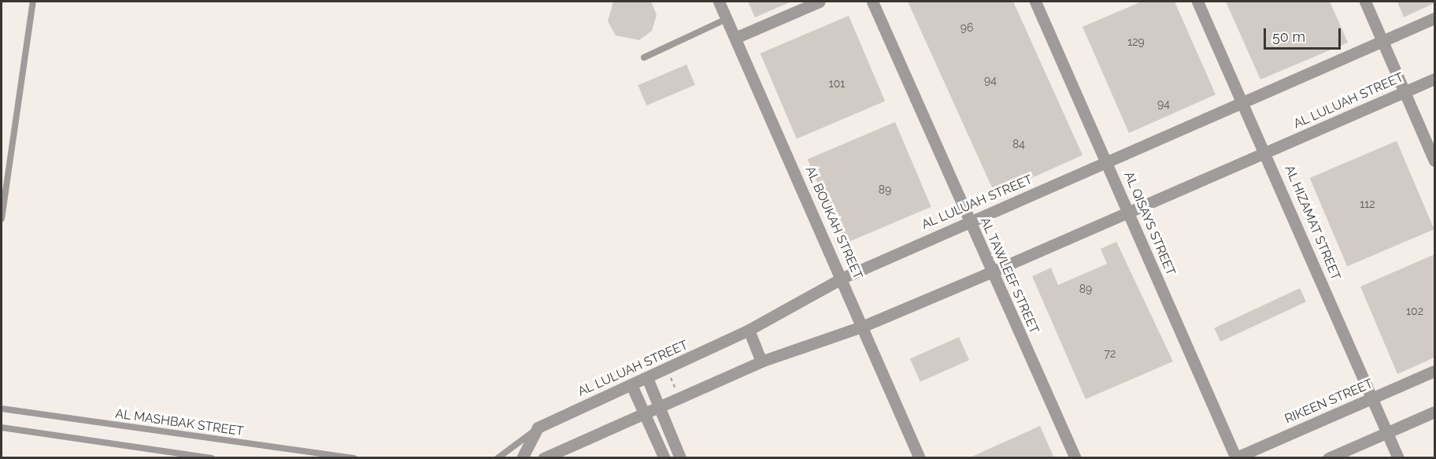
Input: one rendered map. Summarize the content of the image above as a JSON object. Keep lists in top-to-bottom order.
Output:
{
  "streets": {
    "street": [
      "AL LULUAH STREET",
      "AL BOUKAH STREET",
      "AL HIZAMAT STREET",
      "AL QISAYS STREET",
      "AL TAWLEEF STREET",
      "RIKEEN STREET"
    ],
    "lane": ["AL MASHBAK STREET"]
  },
  "crossings": [
    ["AL LULUAH STREET", "AL BOUKAH STREET"],
    ["AL LULUAH STREET", "AL HIZAMAT STREET"],
    ["AL LULUAH STREET", "AL QISAYS STREET"],
    ["AL LULUAH STREET", "AL TAWLEEF STREET"],
    ["AL HIZAMAT STREET", "RIKEEN STREET"],
    ["AL QISAYS STREET", "RIKEEN STREET"]
  ],
  "house_numbers": [
    "96",
    "129",
    "94",
    "101",
    "94",
    "84",
    "89",
    "112",
    "89",
    "102",
    "72"
  ],
  "scale_bar": "50 m"
}
